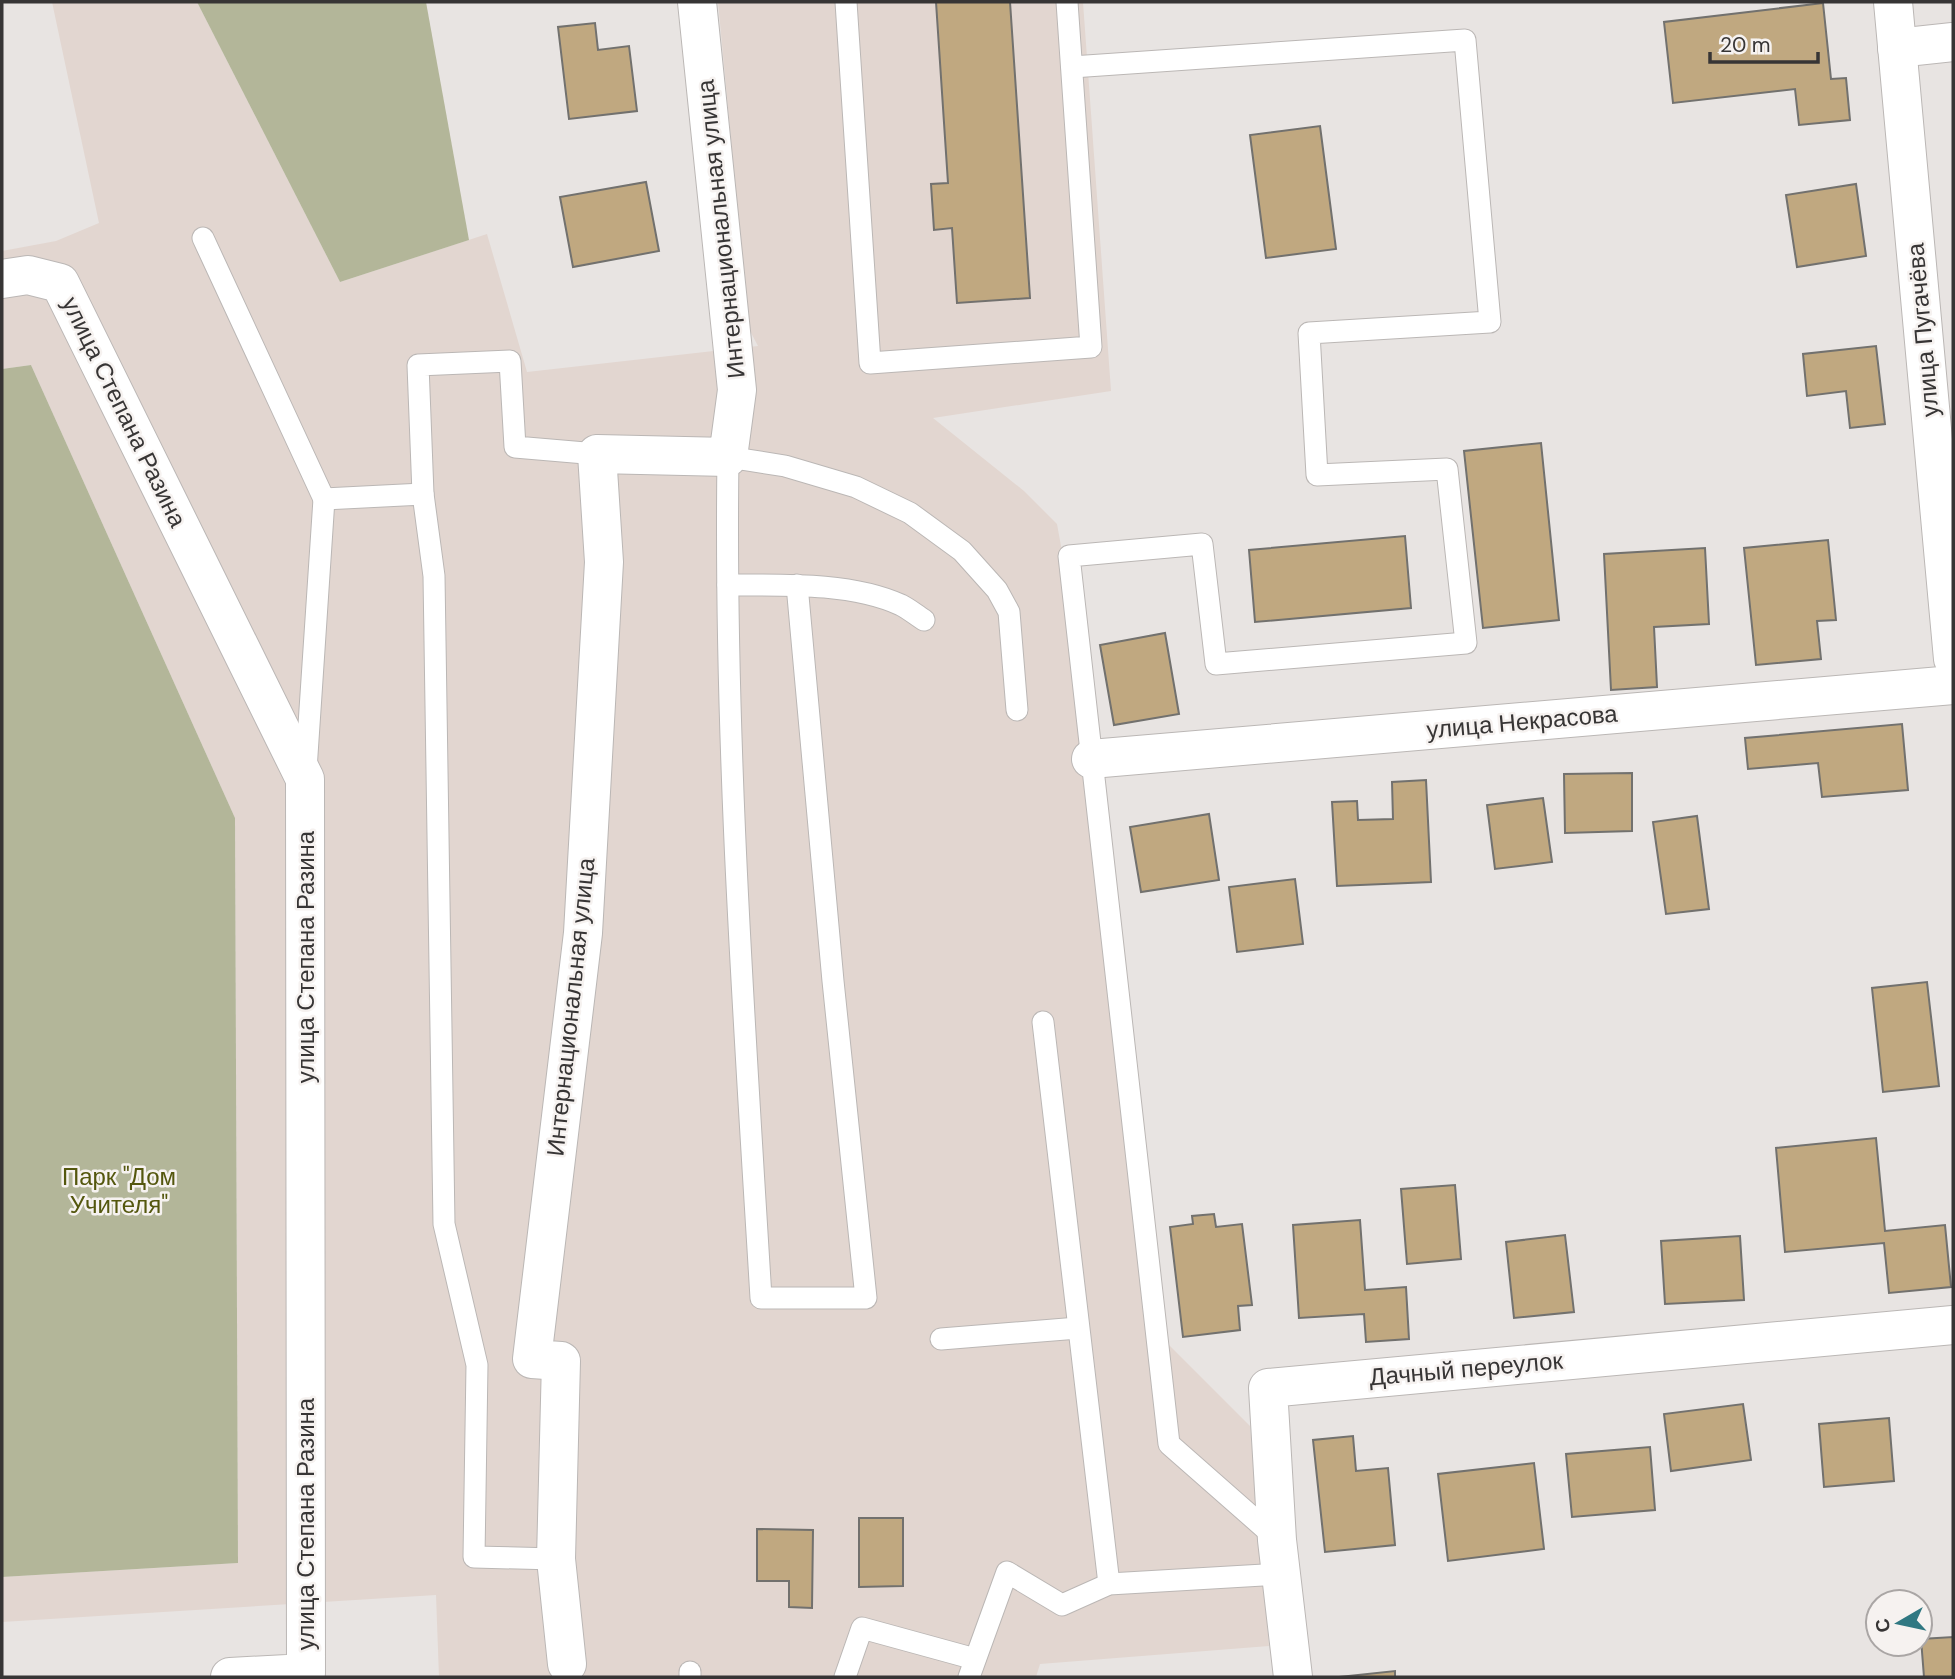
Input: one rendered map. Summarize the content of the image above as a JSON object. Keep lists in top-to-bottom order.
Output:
{
  "streets": {
    "street": [
      "Интернациональная улица",
      "улица Пугачёва",
      "улица Степана Разина",
      "улица Некрасова",
      "Дачный переулок"
    ]
  },
  "parks": ["Парк \"Дом Учителя\""],
  "scale_bar": "20 m",
  "north": "left"
}
